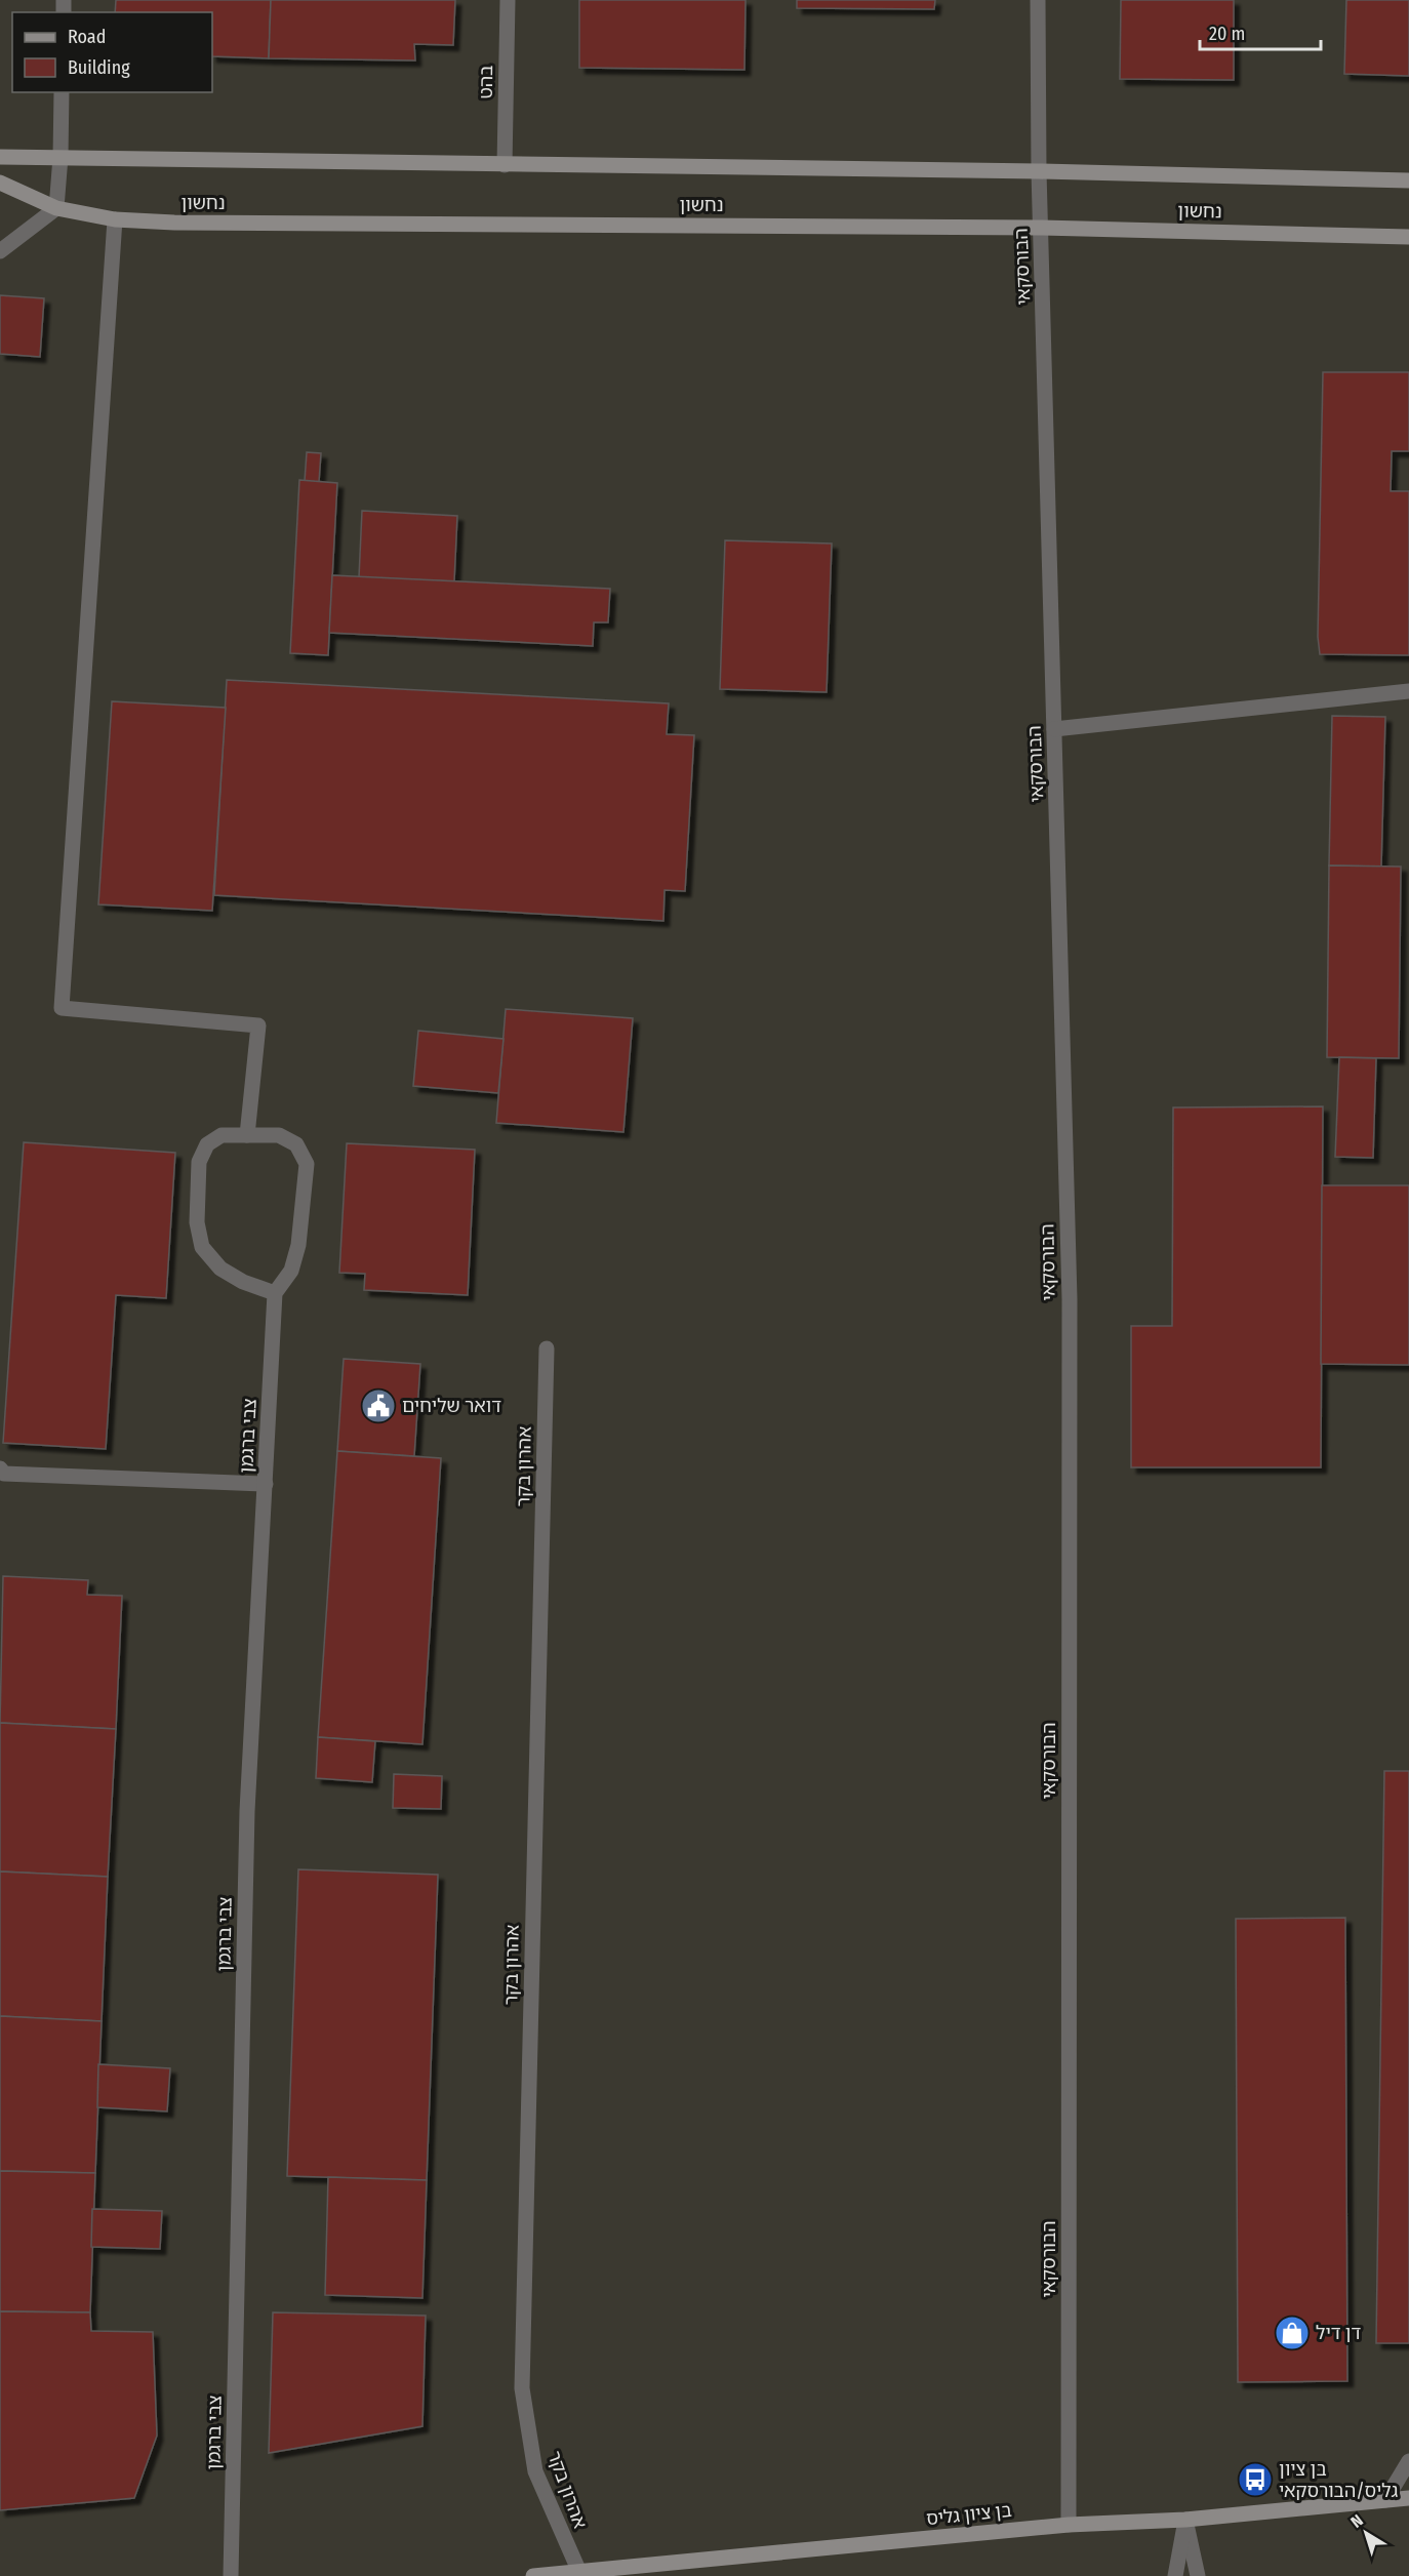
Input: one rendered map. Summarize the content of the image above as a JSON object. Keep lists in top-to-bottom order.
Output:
{
  "streets": {
    "street": [
      "בהט",
      "נחשון",
      "הבורסקאי",
      "צבי ברגמן",
      "אהרון בקר",
      "בן ציון גליס"
    ]
  },
  "crossings": [
    ["בהט", "נחשון"],
    ["נחשון", "הבורסקאי"],
    ["הבורסקאי", "בן ציון גליס"],
    ["אהרון בקר", "בן ציון גליס"]
  ],
  "places": {
    "public building": ["דואר שליחים"],
    "shop": ["דן דיל"],
    "bus stop": ["בן ציון גליס/הבורסקאי"]
  },
  "legend": ["Road", "Building"],
  "scale_bar": "20 m",
  "north": "top left"
}
